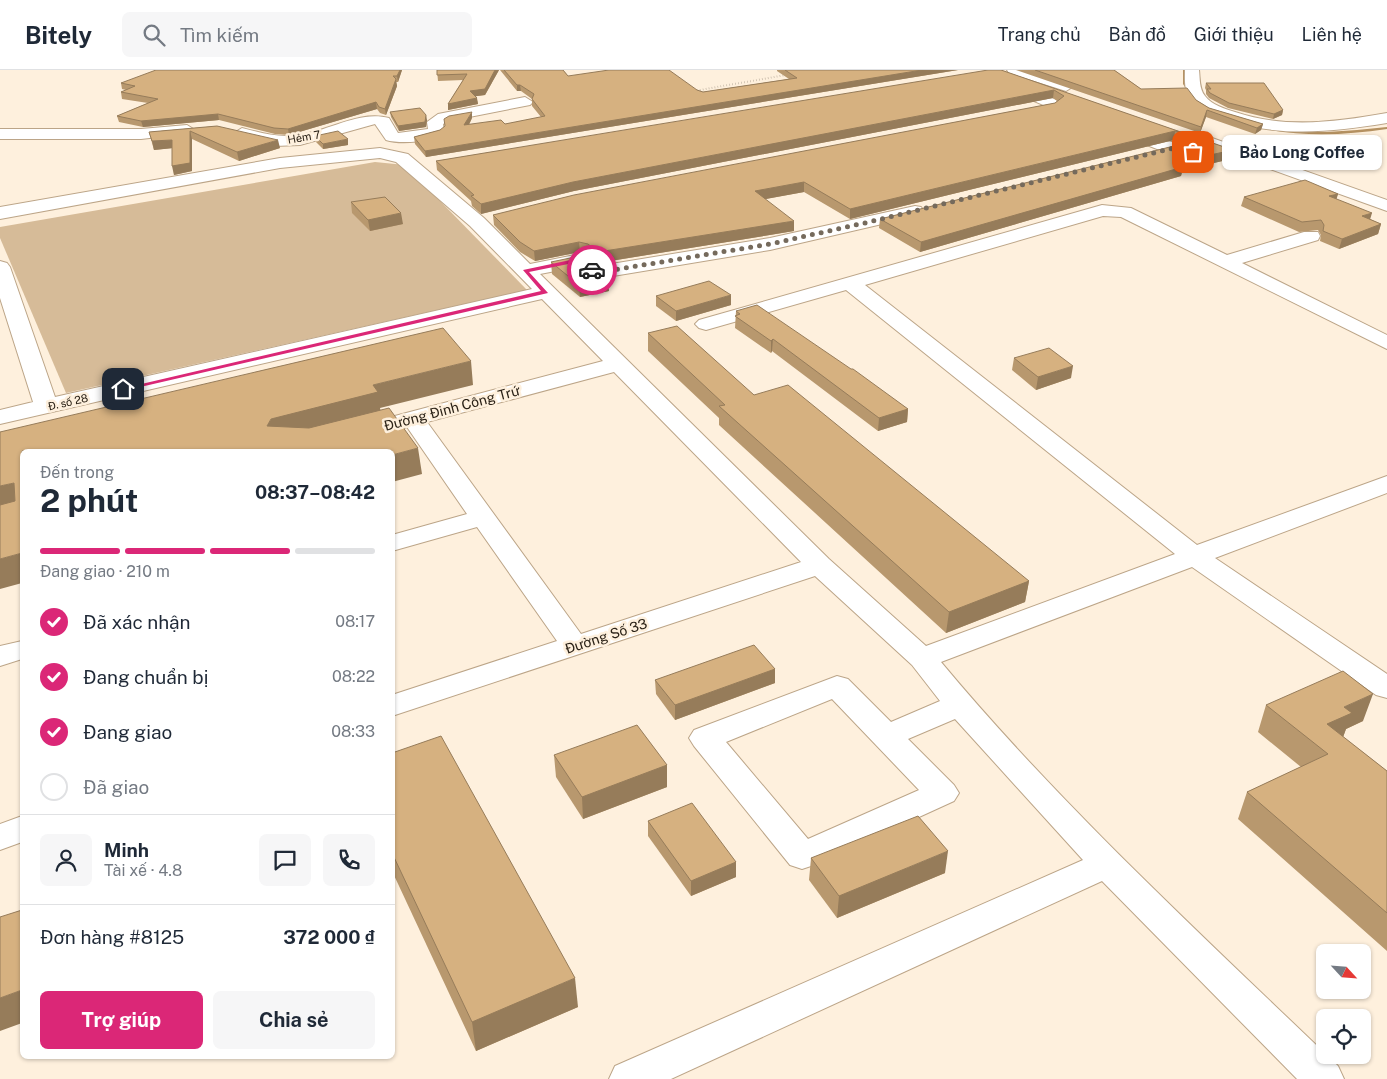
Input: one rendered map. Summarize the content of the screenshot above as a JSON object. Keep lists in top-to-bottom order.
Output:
{
  "streets": {
    "street": [
      "Hẻm 7",
      "Đ. số 28",
      "Đường Đinh Công Trứ",
      "Đường Số 33"
    ]
  },
  "places": ["Bảo Long Coffee"],
  "north": "bottom right",
  "page": {
    "header": "Bitely",
    "search": "Tìm kiếm",
    "nav": [
      "Trang chủ",
      "Bản đồ",
      "Giới thiệu",
      "Liên hệ"
    ],
    "bubble": "Bảo Long Coffee",
    "heading": ["2 phút", "Đến trong", "08:37–08:42"],
    "panel": [
      "Minh",
      "Tài xế · 4.8",
      "Đơn hàng #8125",
      "372 000 ₫"
    ],
    "bar": "Đang giao · 210 m",
    "list": [
      ["Đã xác nhận", "08:17"],
      ["Đang chuẩn bị", "08:22"],
      ["Đang giao", "08:33"],
      "Đã giao"
    ],
    "buttons": ["Trợ giúp", "Chia sẻ"]
  }
}
